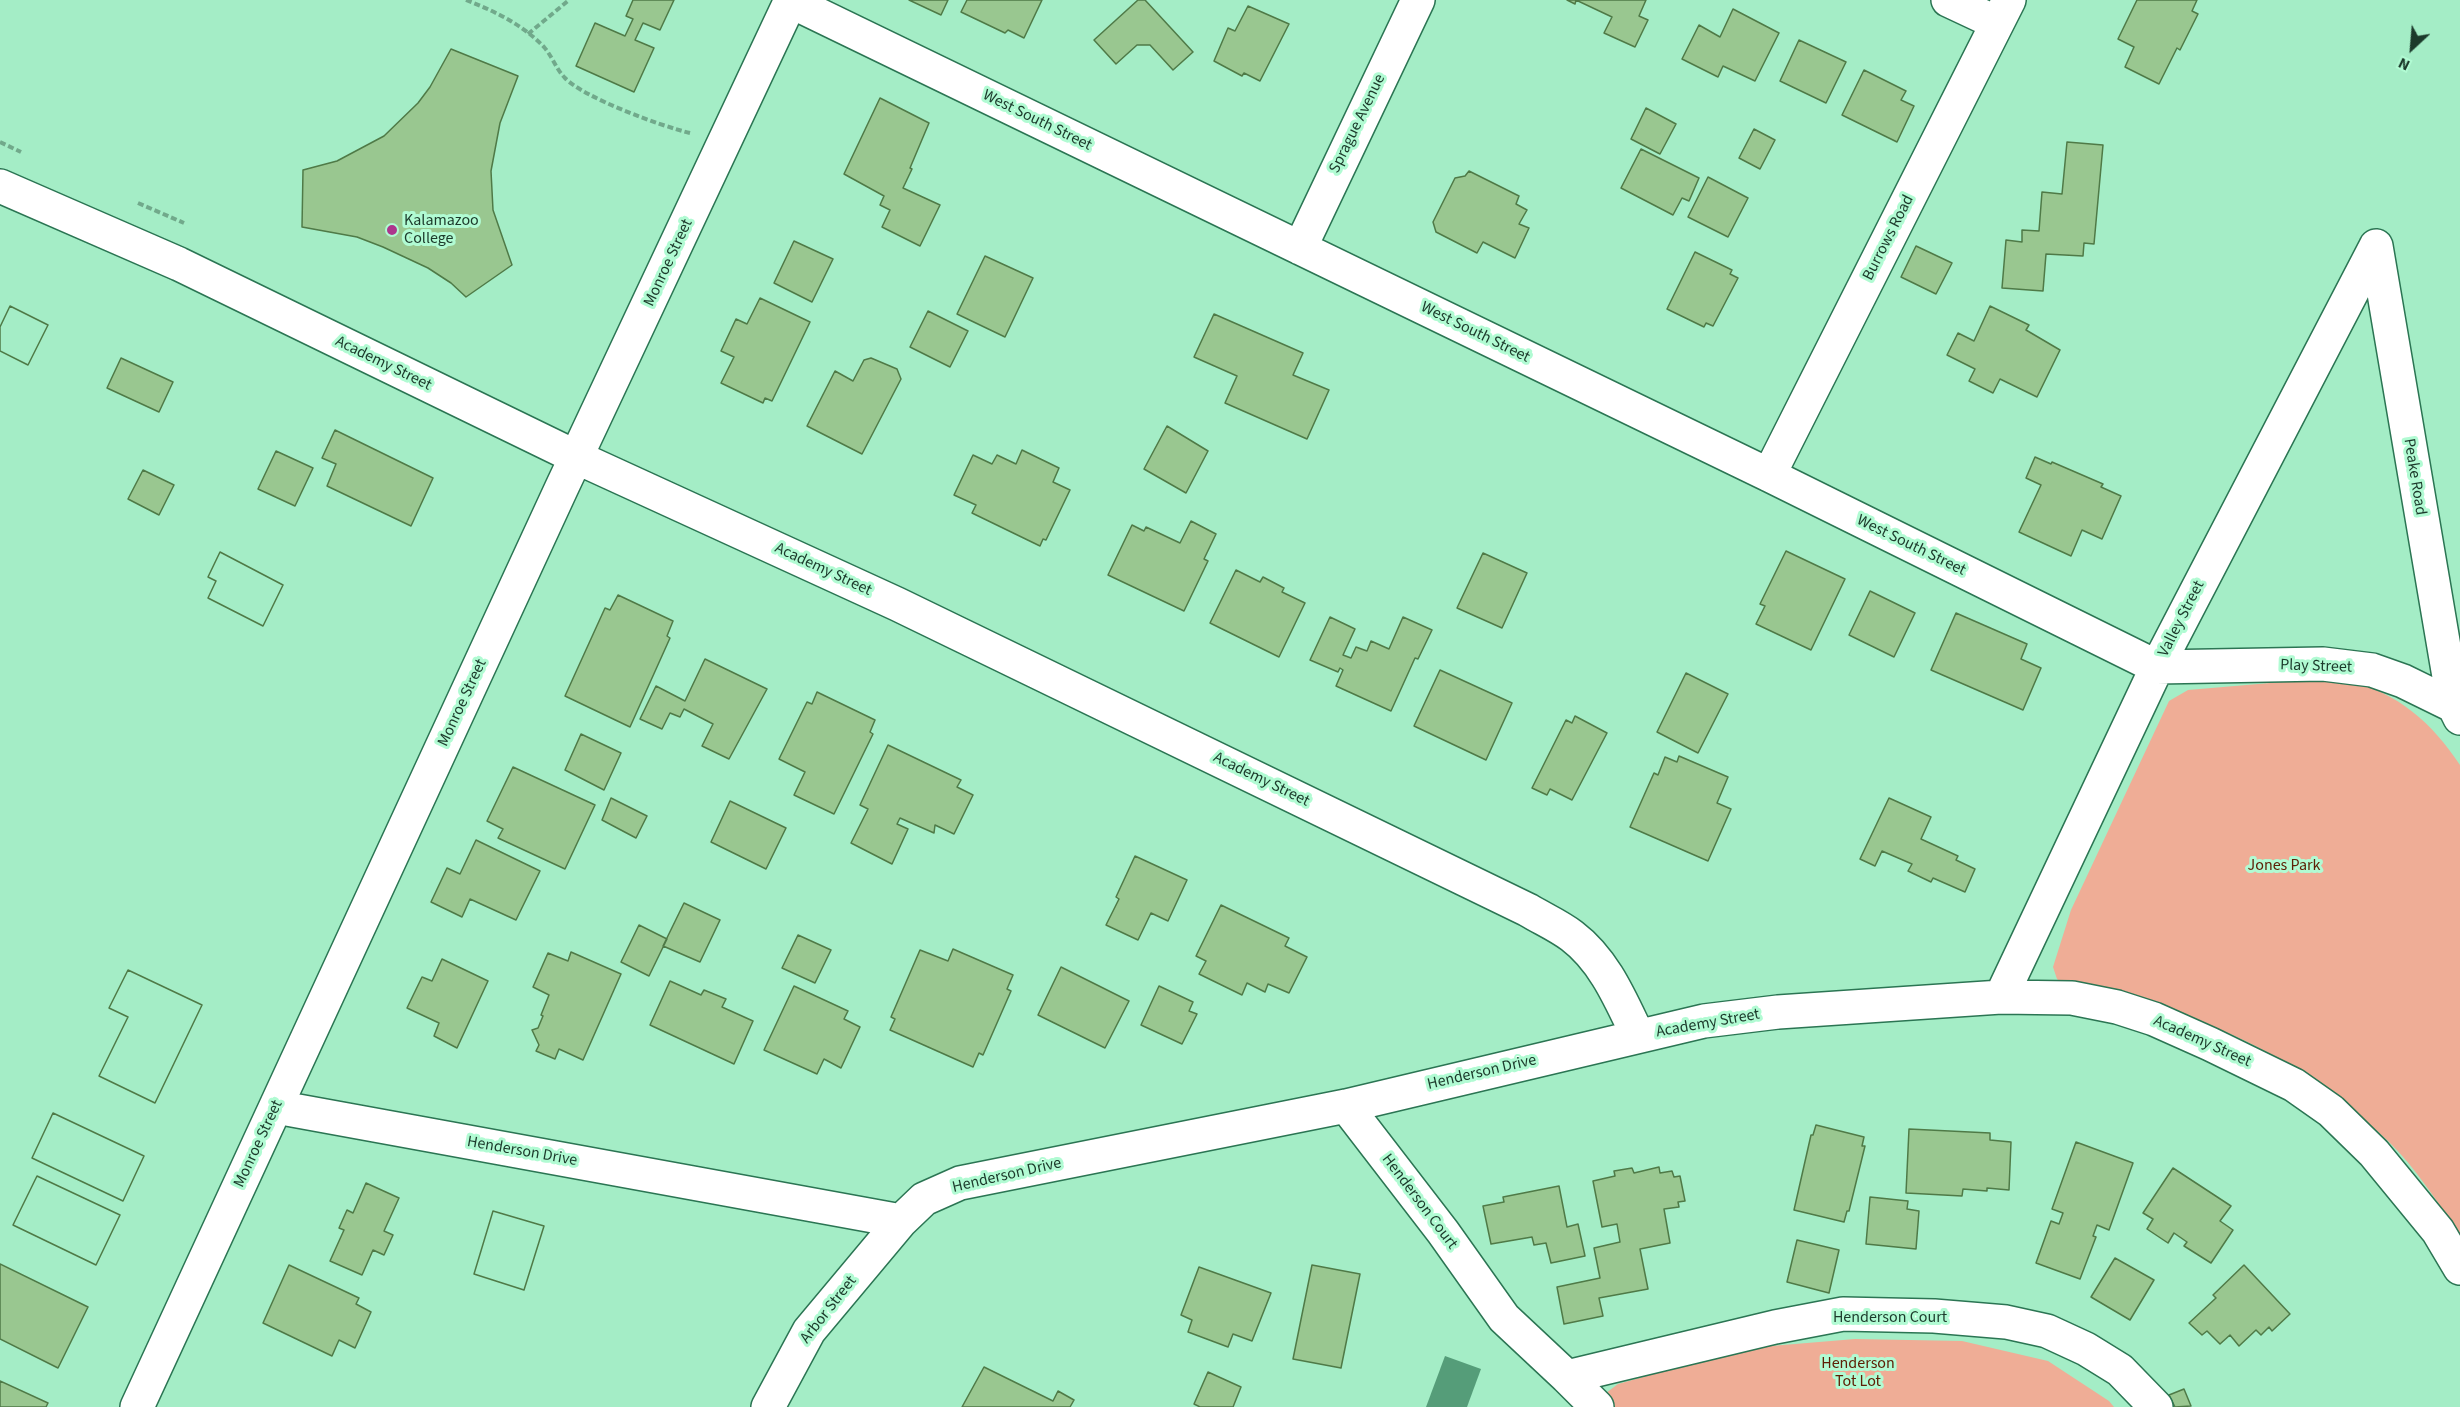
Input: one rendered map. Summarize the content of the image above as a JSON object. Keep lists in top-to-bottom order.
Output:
{
  "streets": {
    "street": [
      "West South Street",
      "Sprague Avenue",
      "Burrows Road",
      "Monroe Street",
      "Academy Street",
      "Peake Road",
      "Valley Street",
      "Play Street",
      "Henderson Drive",
      "Henderson Court",
      "Arbor Street"
    ]
  },
  "crossings": [
    ["West South Street", "Sprague Avenue"],
    ["West South Street", "Burrows Road"],
    ["West South Street", "Monroe Street"],
    ["West South Street", "Valley Street"],
    ["West South Street", "Play Street"],
    ["Monroe Street", "Academy Street"],
    ["Monroe Street", "Henderson Drive"],
    ["Academy Street", "Valley Street"],
    ["Academy Street", "Henderson Drive"],
    ["Peake Road", "Valley Street"],
    ["Peake Road", "Play Street"],
    ["Valley Street", "Play Street"],
    ["Henderson Drive", "Henderson Court"],
    ["Henderson Drive", "Arbor Street"]
  ],
  "parks": ["Jones Park", "Henderson Tot Lot"],
  "places": ["Kalamazoo College"],
  "north": "bottom left"
}
